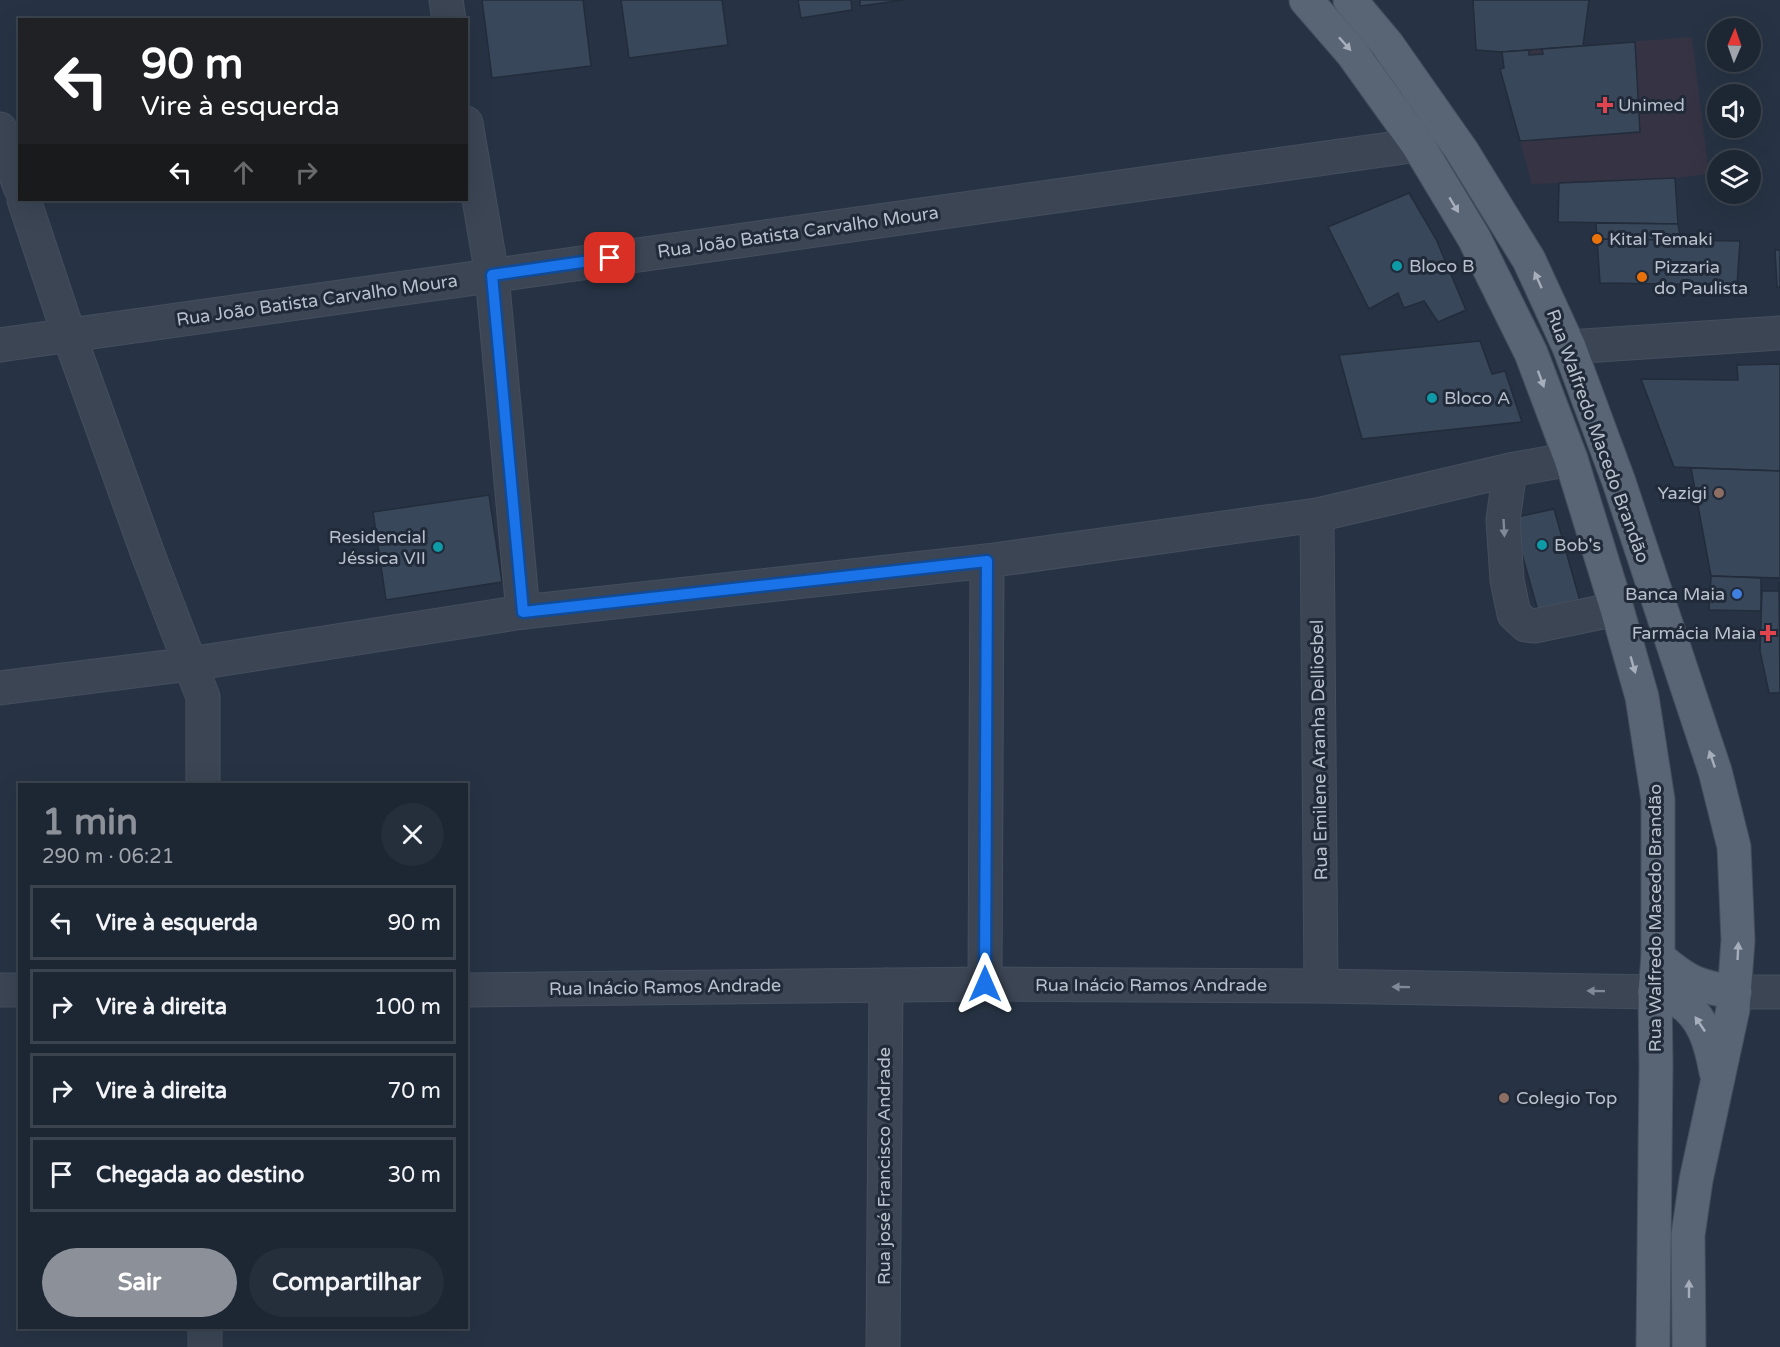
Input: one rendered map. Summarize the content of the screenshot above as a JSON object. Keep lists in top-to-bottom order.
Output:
{
  "streets": {
    "main road": ["Rua Walfredo Macedo Brandão"],
    "street": [
      "Rua João Batista Carvalho Moura",
      "Rua Emilene Aranha Delliosbel",
      "Rua Inácio Ramos Andrade",
      "Rua josé Francisco Andrade"
    ]
  },
  "crossings": [
    ["Rua João Batista Carvalho Moura", "Rua Walfredo Macedo Brandão"],
    ["Rua Walfredo Macedo Brandão", "Rua Inácio Ramos Andrade"],
    ["Rua Emilene Aranha Delliosbel", "Rua Inácio Ramos Andrade"],
    ["Rua Inácio Ramos Andrade", "Rua josé Francisco Andrade"]
  ],
  "places": {
    "health": ["Unimed", "Farmácia Maia"],
    "other": [
      "Kital Temaki",
      "Bloco B",
      "Pizzaria do Paulista",
      "Bloco A",
      "Yazigi",
      "Bob's",
      "Residencial Jéssica VII",
      "Banca Maia",
      "Colegio Top"
    ]
  },
  "north": "top",
  "page": {
    "turn": ["90 m", "Vire à esquerda"],
    "heading": ["1 min", "290 m · 06:21"],
    "list": [
      {
        "name": "Vire à esquerda",
        "value": "90 m"
      },
      {
        "name": "Vire à direita",
        "value": "100 m"
      },
      {
        "name": "Vire à direita",
        "value": "70 m"
      },
      {
        "name": "Chegada ao destino",
        "value": "30 m"
      }
    ],
    "buttons": ["Sair", "Compartilhar"]
  }
}
